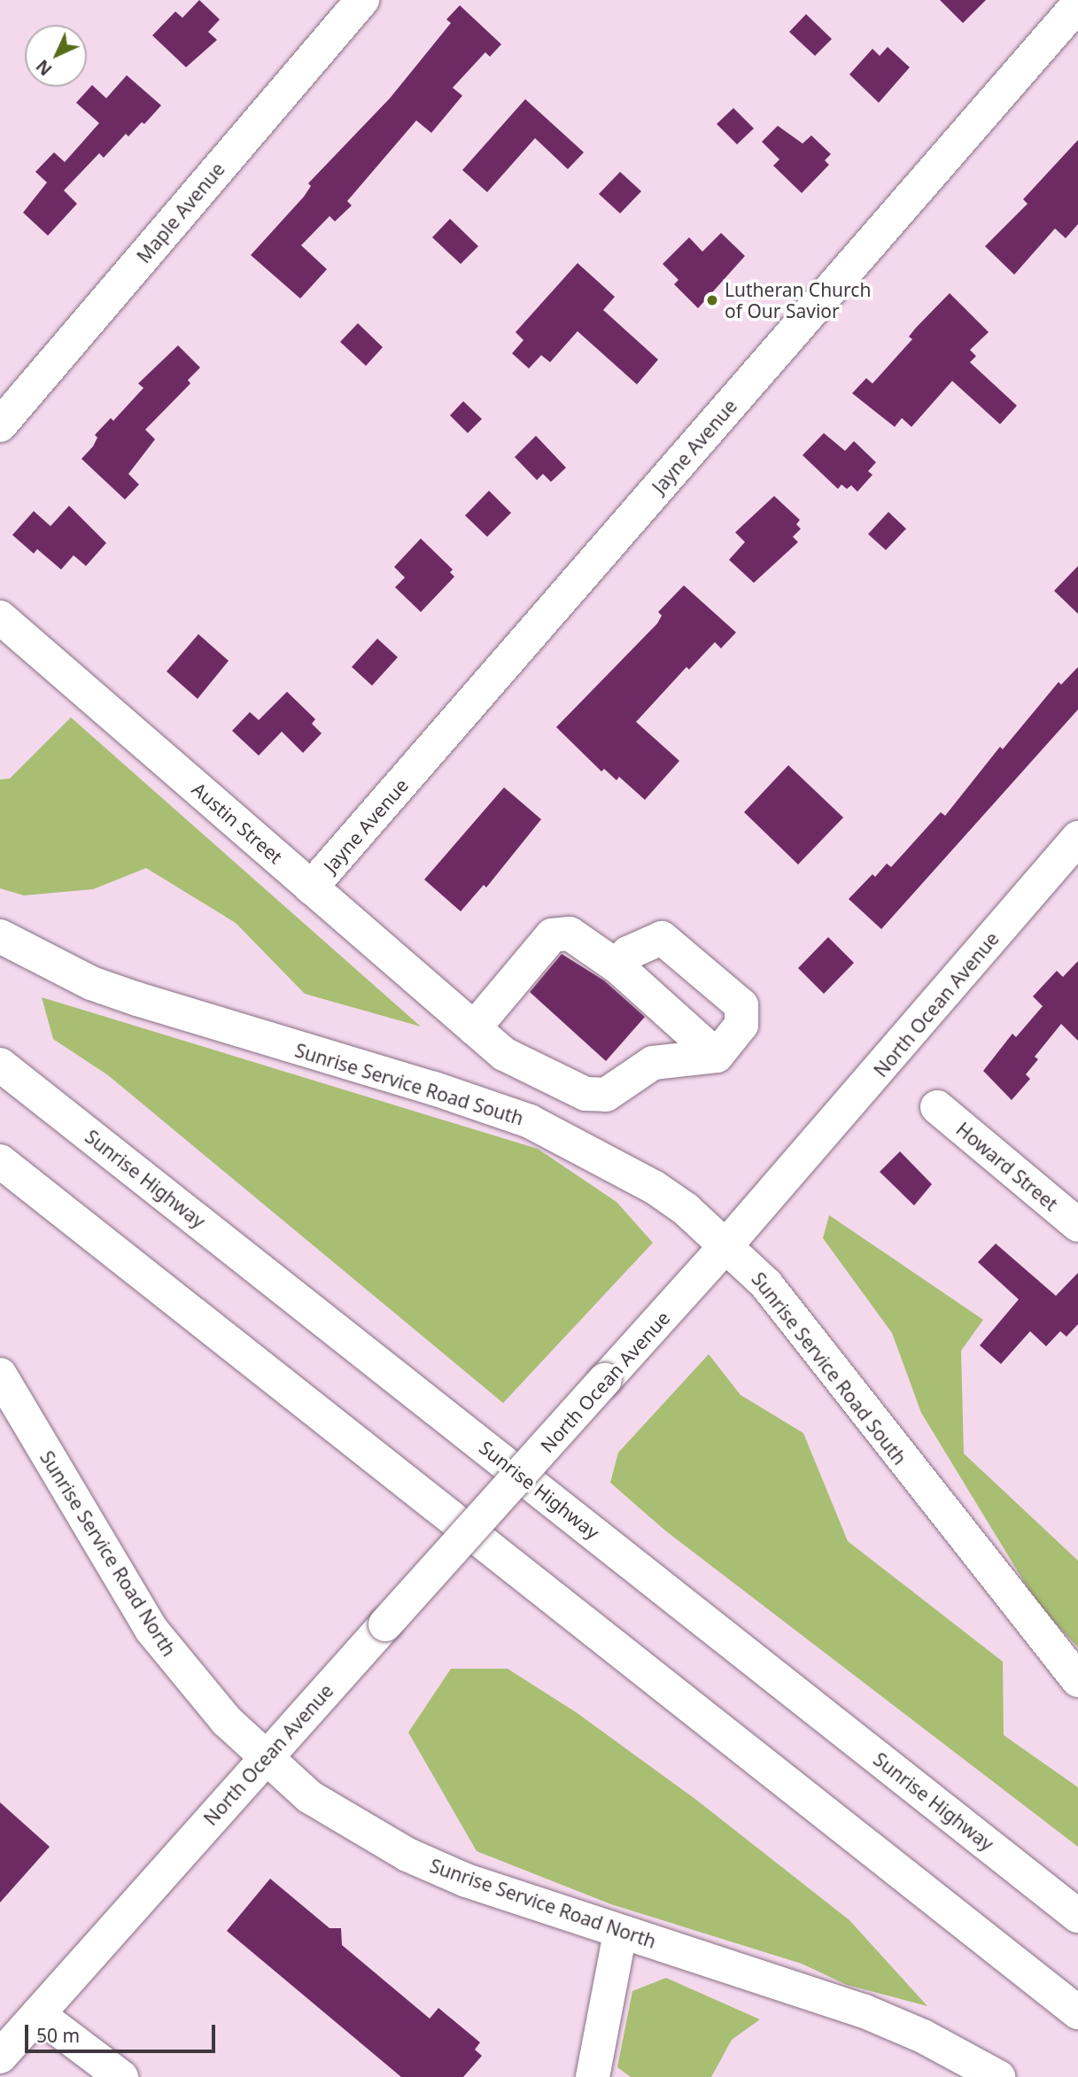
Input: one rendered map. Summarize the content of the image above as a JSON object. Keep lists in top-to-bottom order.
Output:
{
  "streets": {
    "main road": [
      "Maple Avenue",
      "Jayne Avenue",
      "Austin Street",
      "North Ocean Avenue",
      "Sunrise Service Road South",
      "Howard Street",
      "Sunrise Highway",
      "Sunrise Service Road North"
    ]
  },
  "crossings": [
    ["Jayne Avenue", "Austin Street"],
    ["North Ocean Avenue", "Sunrise Service Road South"],
    ["North Ocean Avenue", "Sunrise Service Road North"]
  ],
  "places": ["Lutheran Church of Our Savior"],
  "scale_bar": "50 m",
  "north": "bottom left"
}
